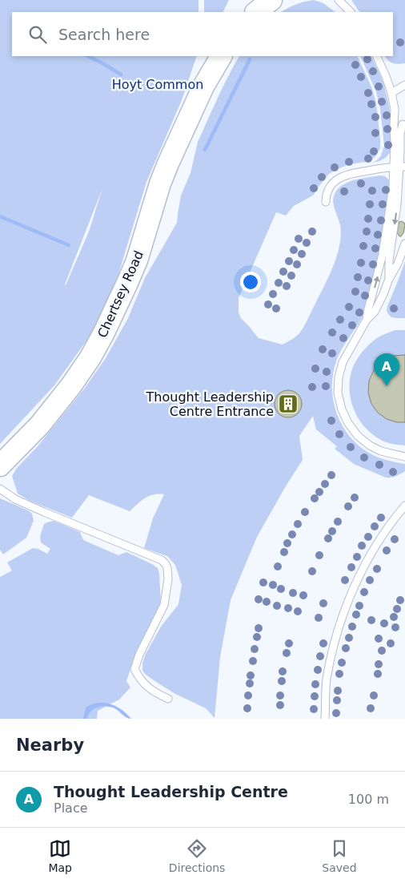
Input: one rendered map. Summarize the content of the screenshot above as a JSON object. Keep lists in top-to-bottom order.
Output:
{
  "streets": {
    "main road": ["Chertsey Road"]
  },
  "parks": ["Hoyt Common"],
  "places": {
    "building": ["Thought Leadership Centre Entrance"]
  },
  "page": {
    "search": "Search here",
    "pins": "A",
    "heading": "Nearby",
    "list": [
      {
        "mark": "A",
        "name": "Thought Leadership Centre",
        "note": "Place",
        "value": "100 m"
      }
    ],
    "nav": ["Map", "Directions", "Saved"]
  }
}
